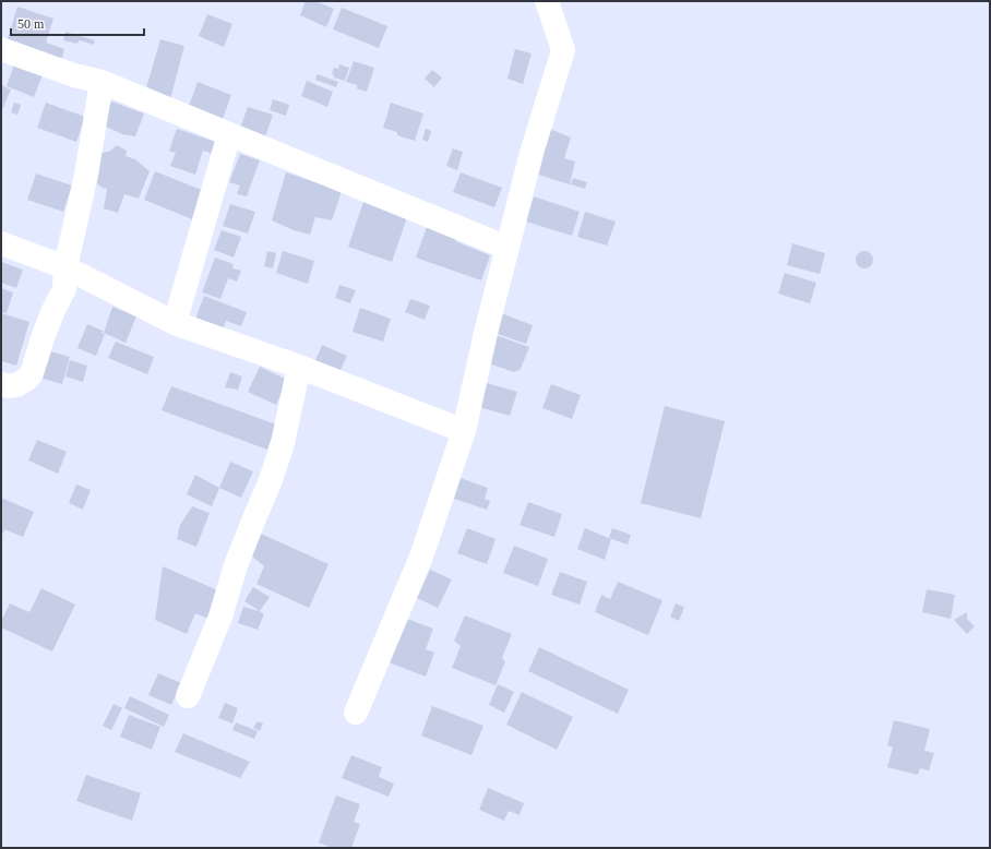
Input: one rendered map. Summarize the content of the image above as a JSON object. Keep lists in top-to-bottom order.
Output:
{
  "scale_bar": "50 m"
}
